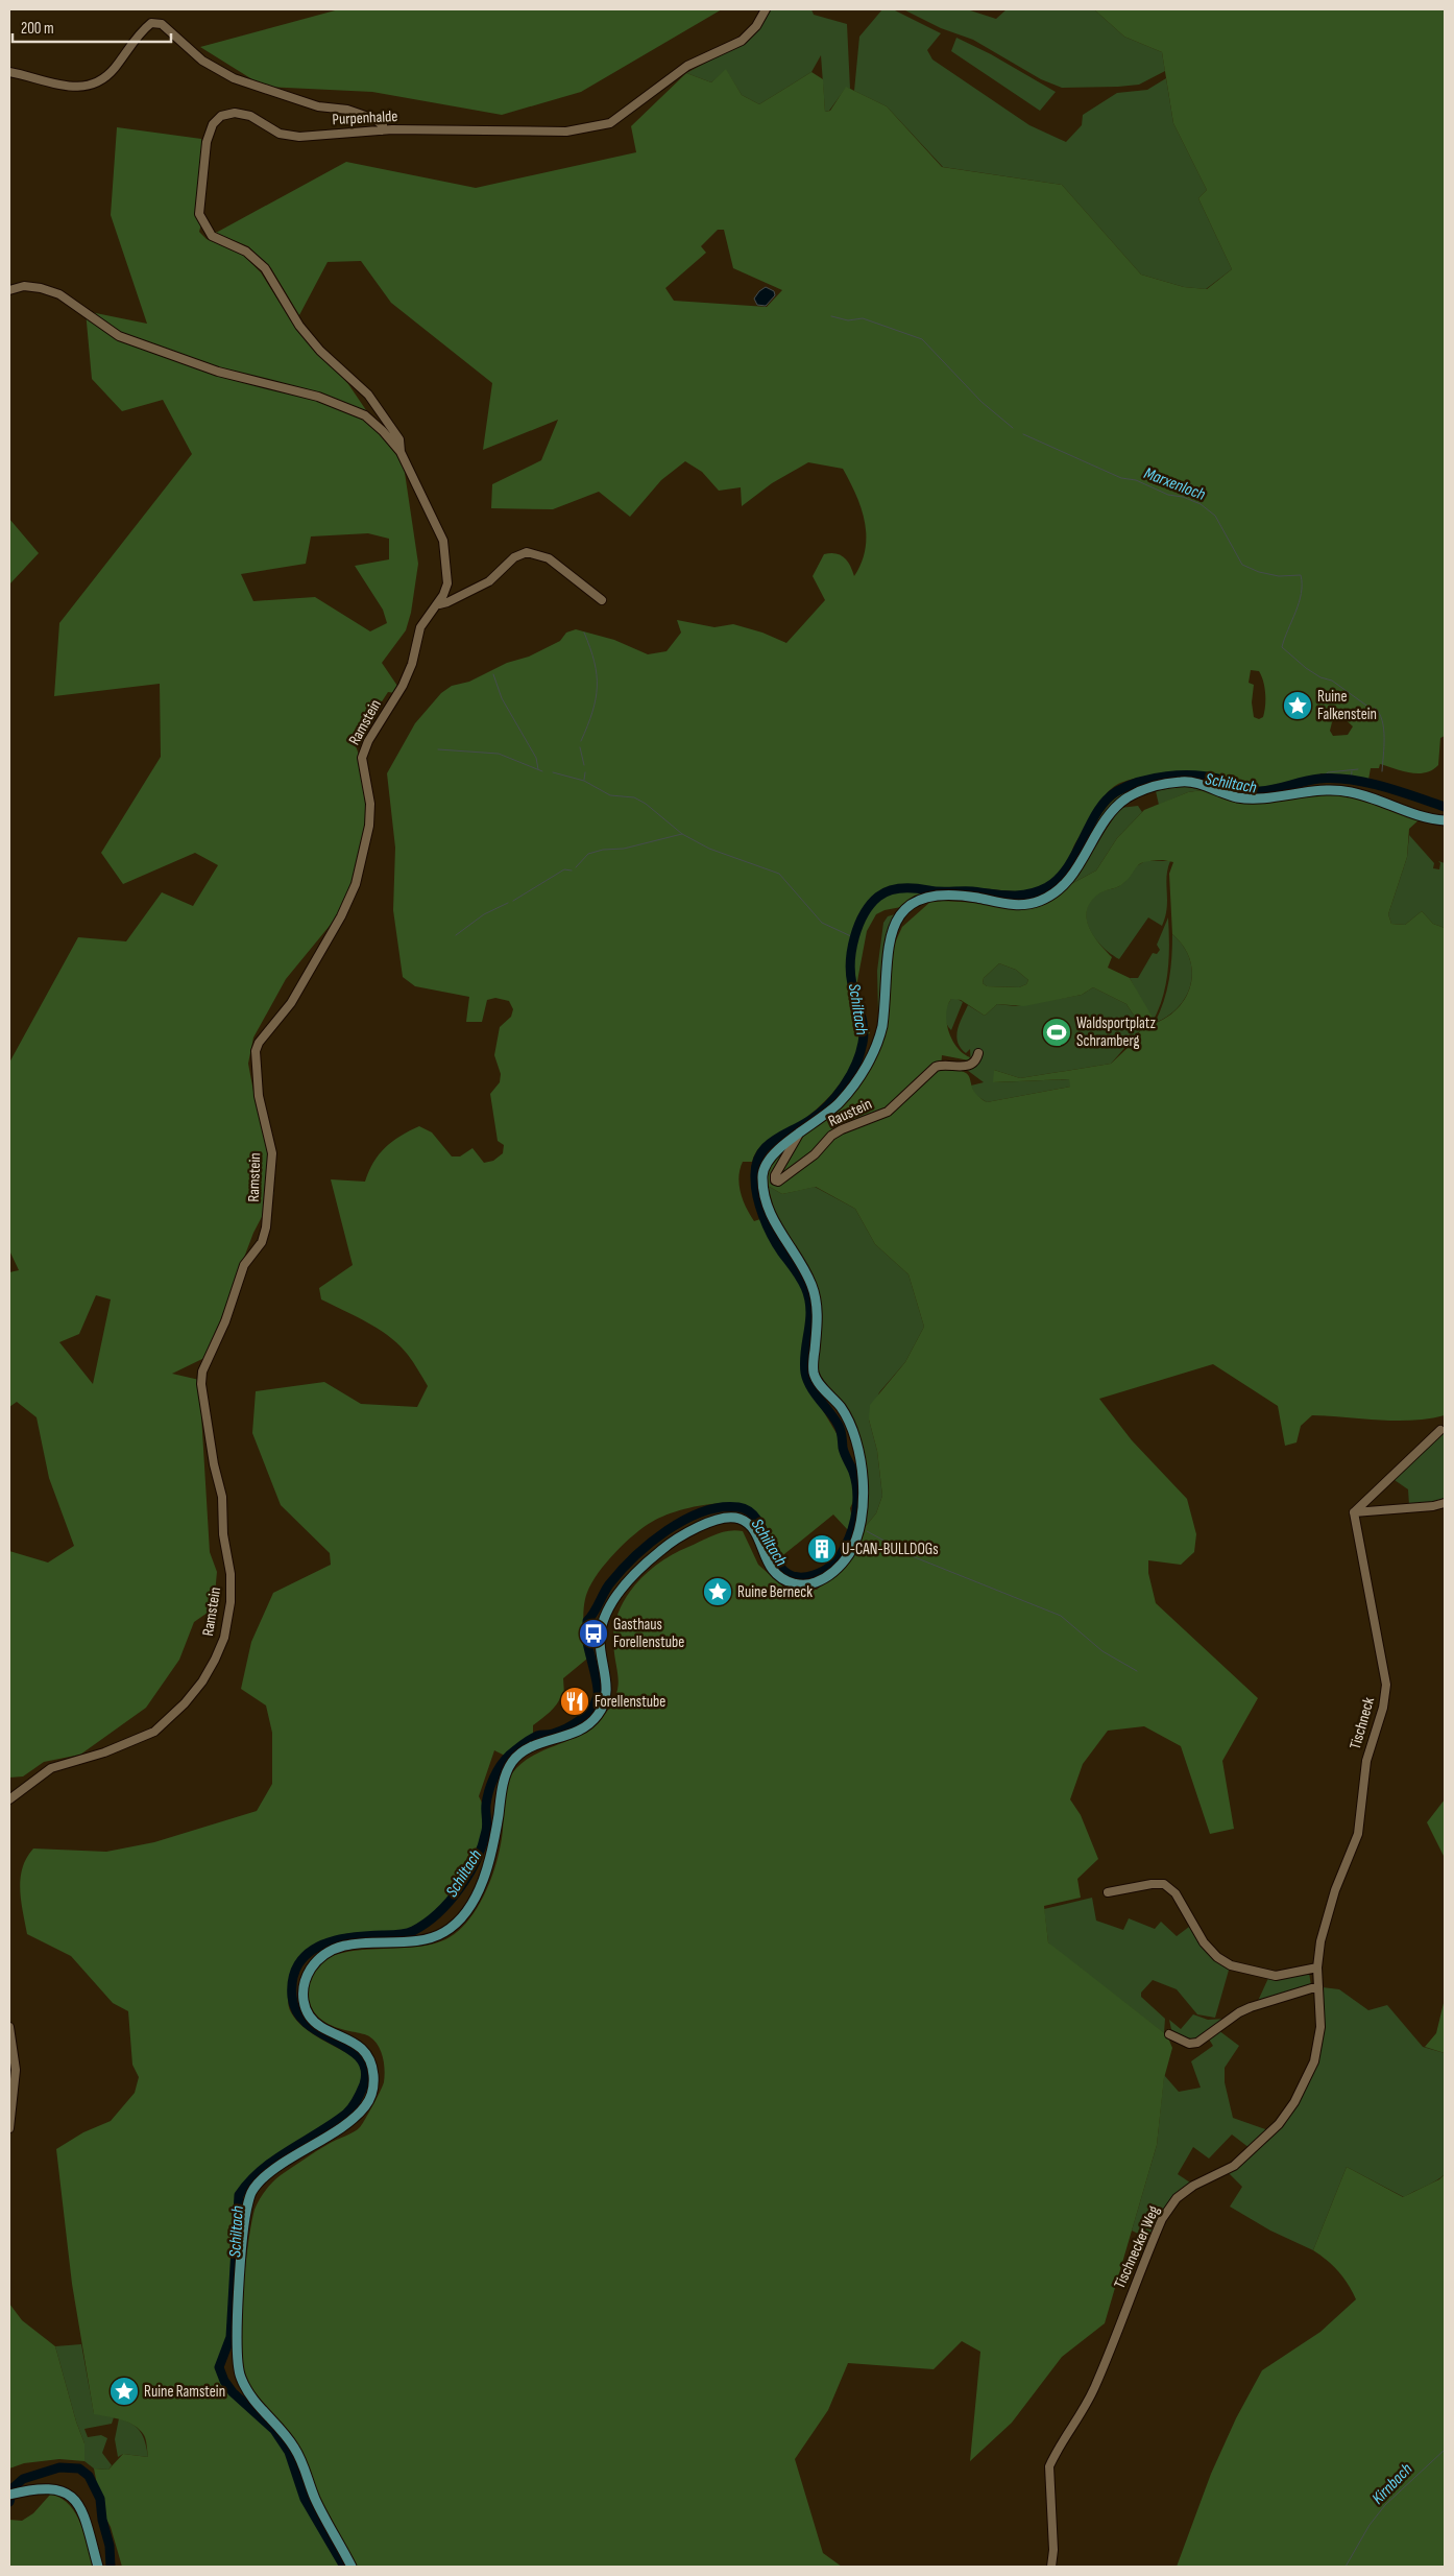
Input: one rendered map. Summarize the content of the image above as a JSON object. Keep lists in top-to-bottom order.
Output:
{
  "streets": {
    "street": [
      "Purpenhalde",
      "Ramstein",
      "Raustein",
      "Tischneck",
      "Tischnecker Weg"
    ]
  },
  "crossings": [
    ["Purpenhalde", "Ramstein"],
    ["Tischneck", "Tischnecker Weg"]
  ],
  "water": ["Marxenloch", "Schiltach", "Kirnbach"],
  "places": {
    "place": ["Ruine Falkenstein", "Ruine Berneck", "Ruine Ramstein"],
    "sports": ["Waldsportplatz Schramberg"],
    "building": ["U-CAN-BULLDOGs"],
    "bus stop": ["Gasthaus Forellenstube"],
    "restaurant": ["Forellenstube"]
  },
  "scale_bar": "200 m"
}
